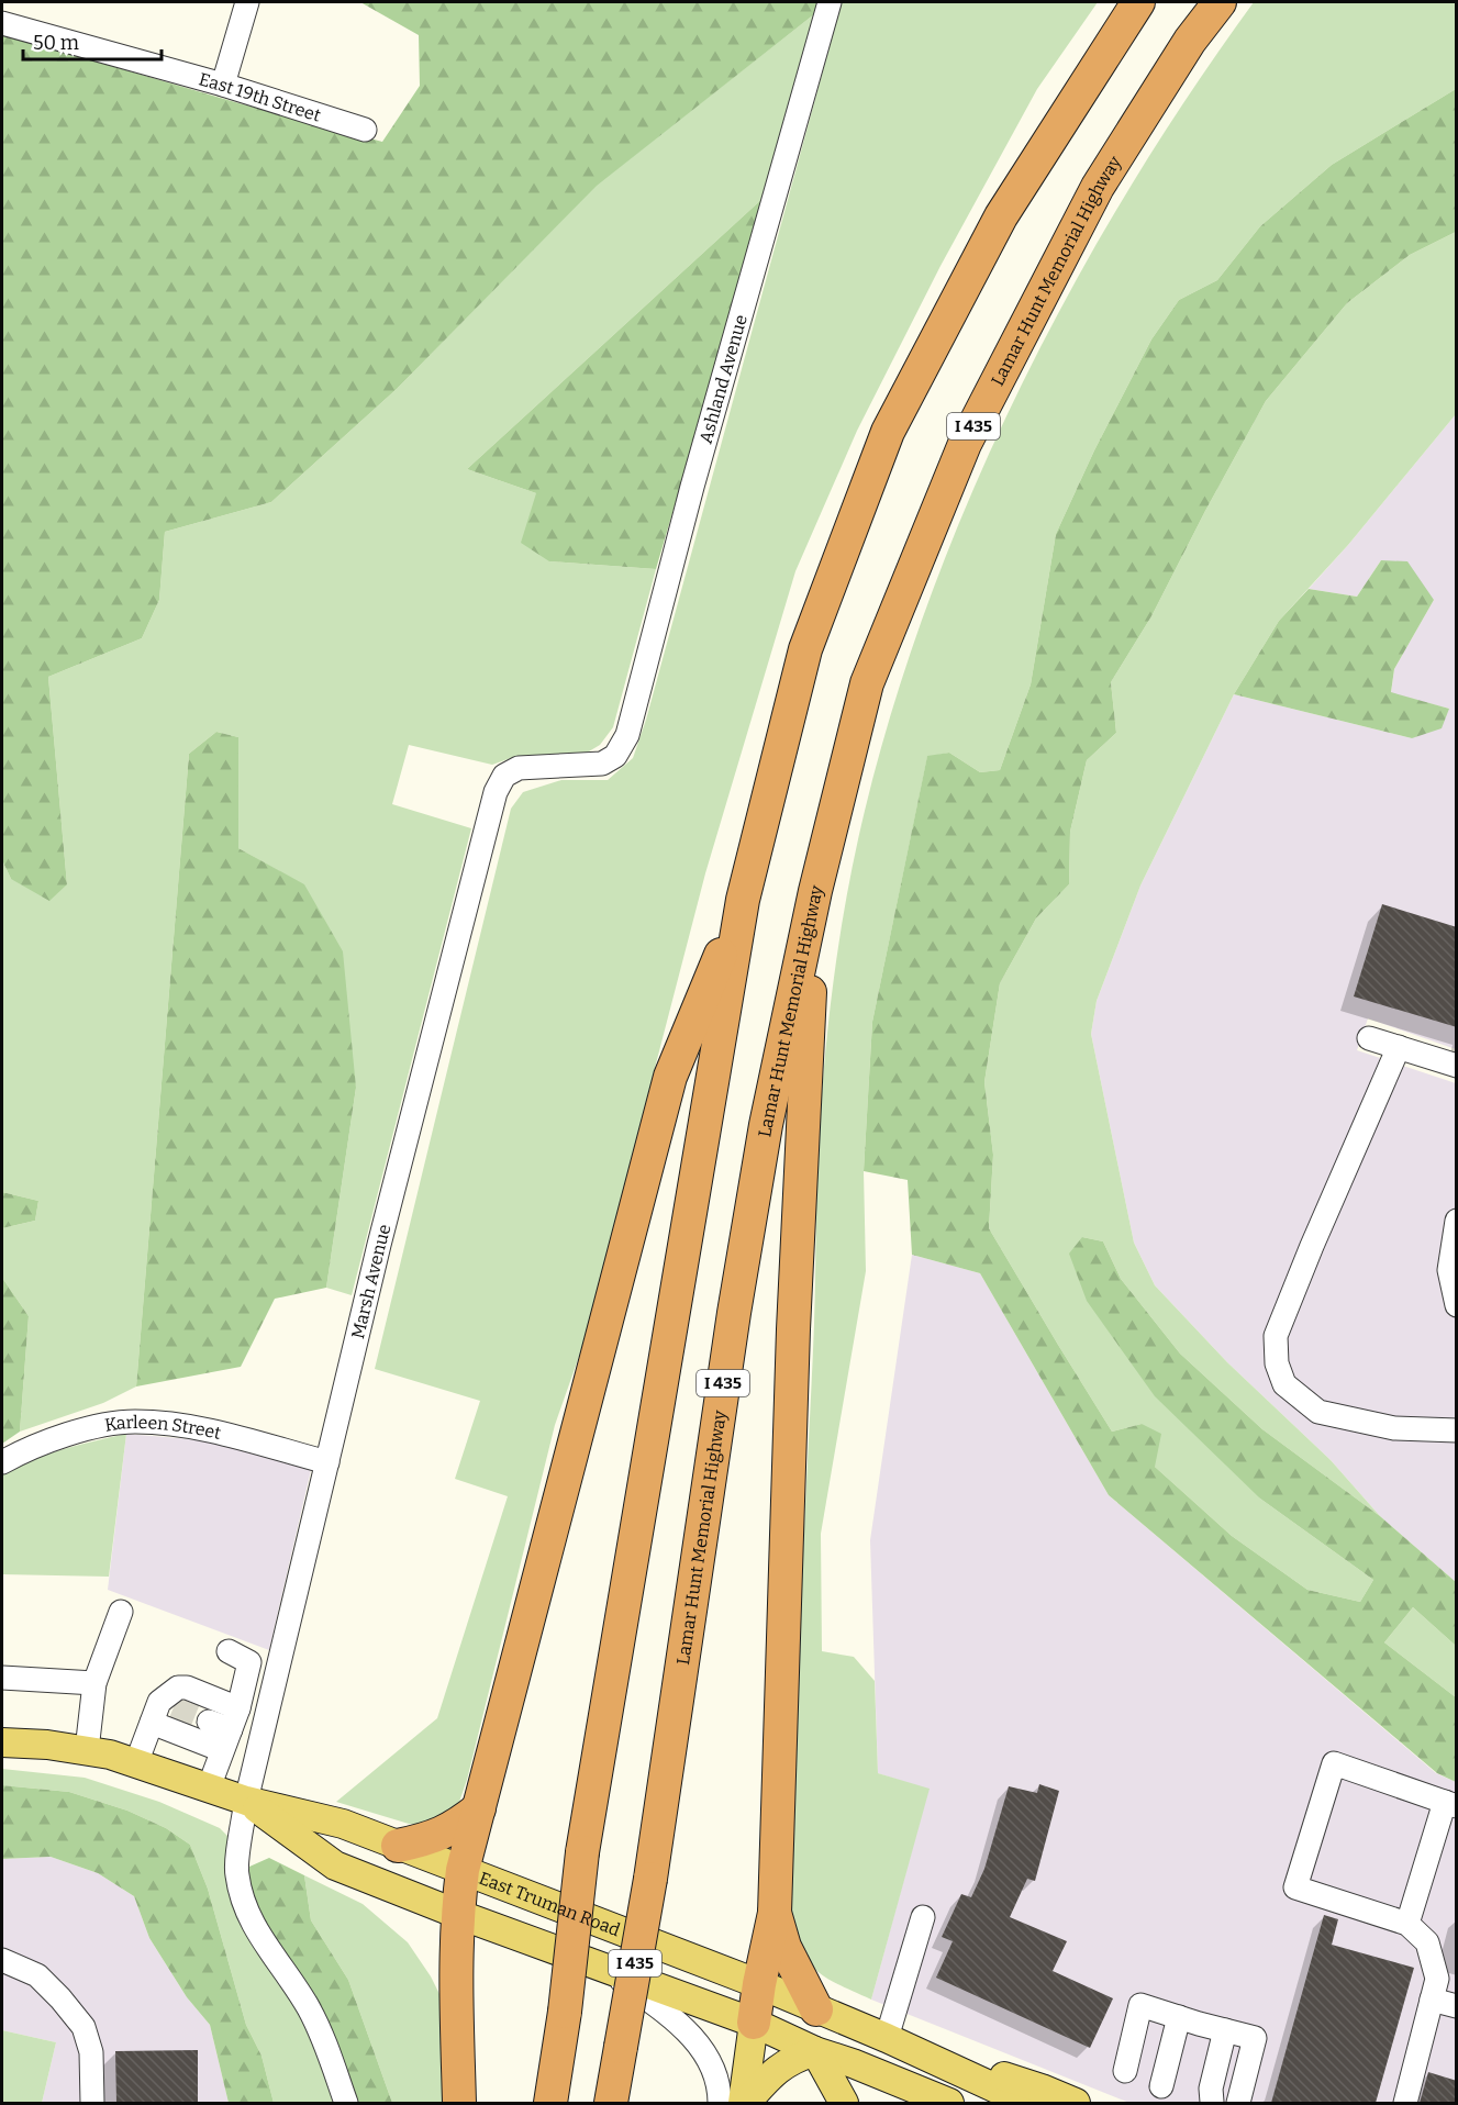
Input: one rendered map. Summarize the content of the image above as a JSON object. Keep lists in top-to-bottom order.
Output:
{
  "streets": {
    "highway": ["Lamar Hunt Memorial Highway", "I 435"],
    "main road": ["East Truman Road"],
    "street": [
      "East 19th Street",
      "Ashland Avenue",
      "Marsh Avenue",
      "Karleen Street"
    ]
  },
  "crossings": [
    ["Ashland Avenue", "Marsh Avenue"],
    ["Marsh Avenue", "Karleen Street"],
    ["Marsh Avenue", "East Truman Road"]
  ],
  "scale_bar": "50 m"
}
